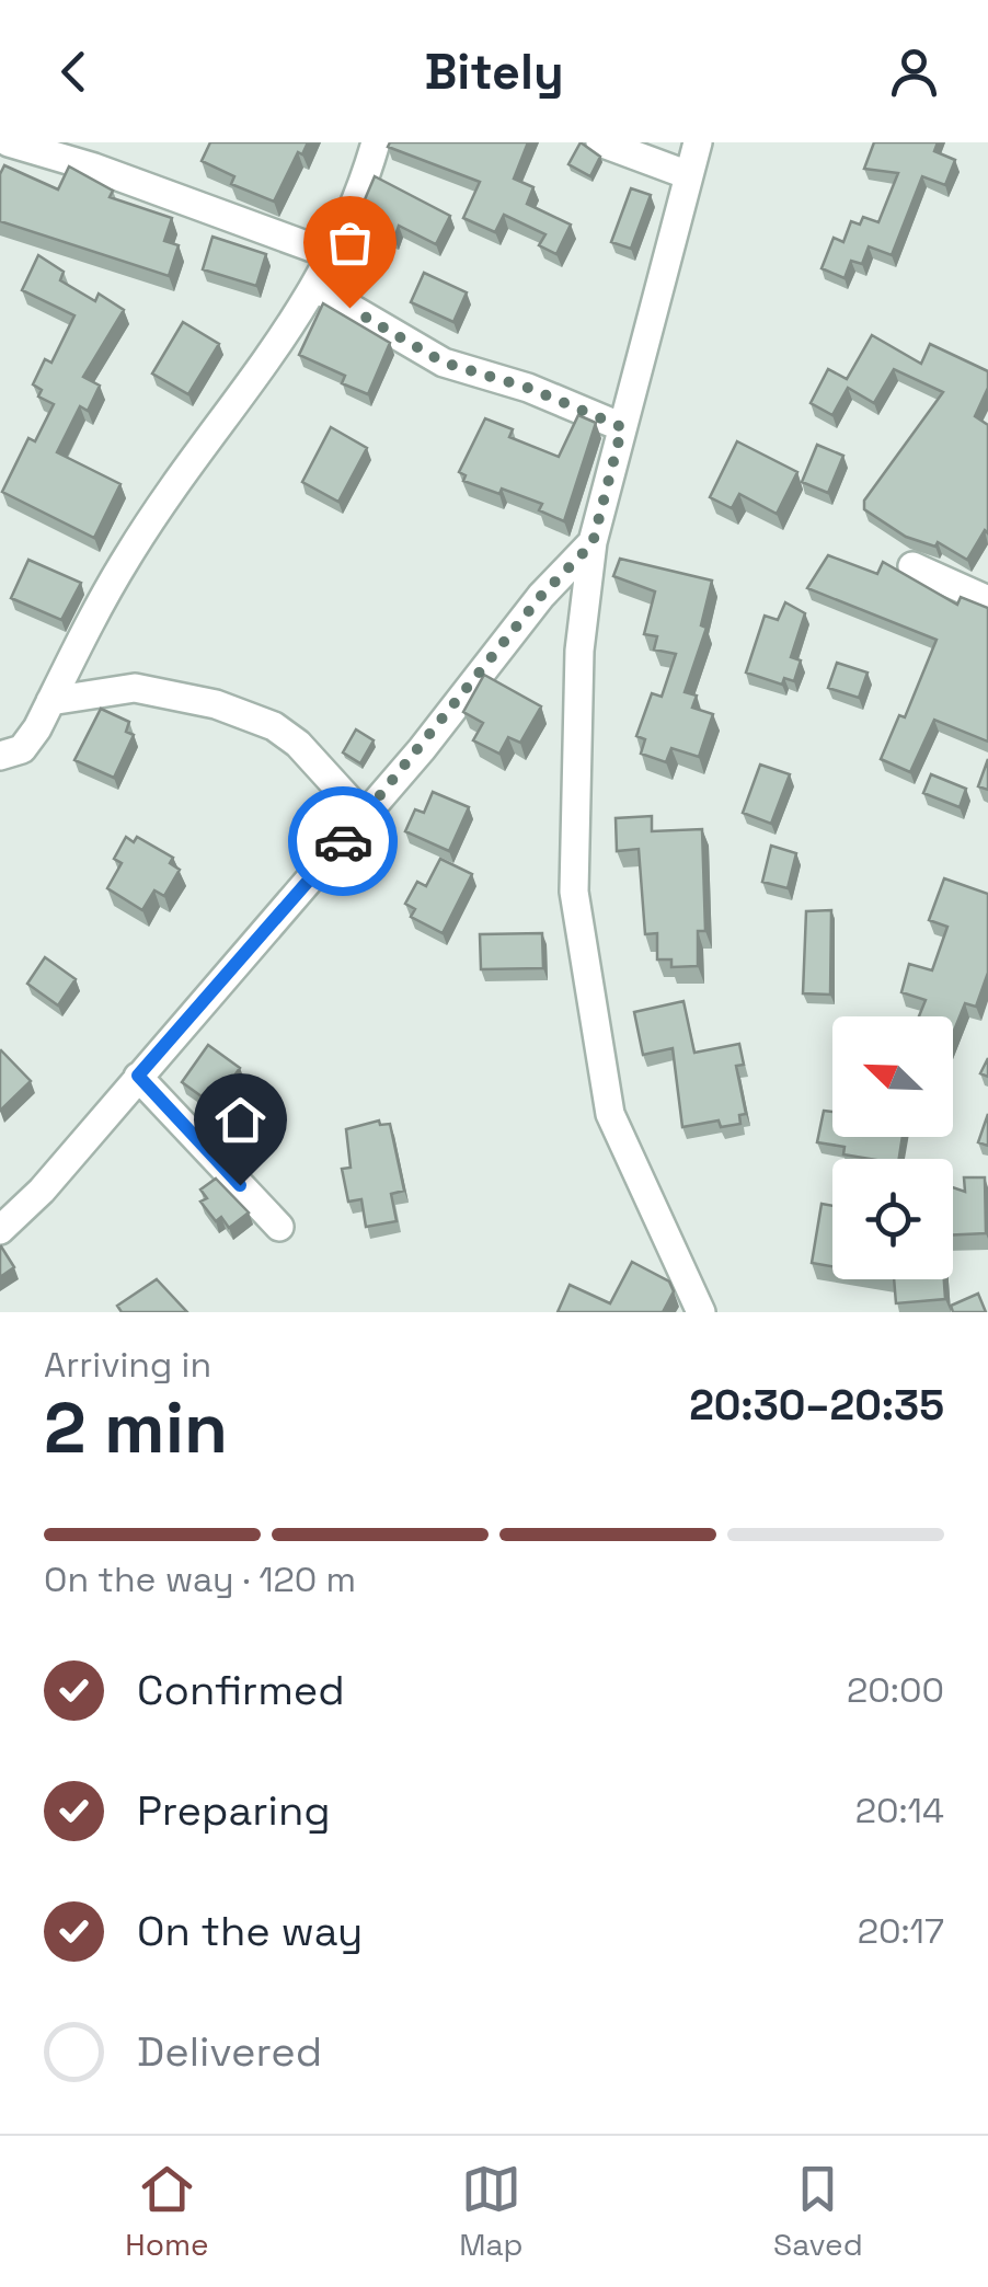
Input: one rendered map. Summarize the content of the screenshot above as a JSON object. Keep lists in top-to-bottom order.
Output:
{
  "north": "top left",
  "page": {
    "header": "Bitely",
    "heading": ["2 min", "Arriving in", "20:30–20:35"],
    "bar": "On the way · 120 m",
    "list": [
      ["Confirmed", "20:00"],
      ["Preparing", "20:14"],
      ["On the way", "20:17"],
      "Delivered"
    ],
    "tabs": ["Home", "Map", "Saved"]
  }
}
